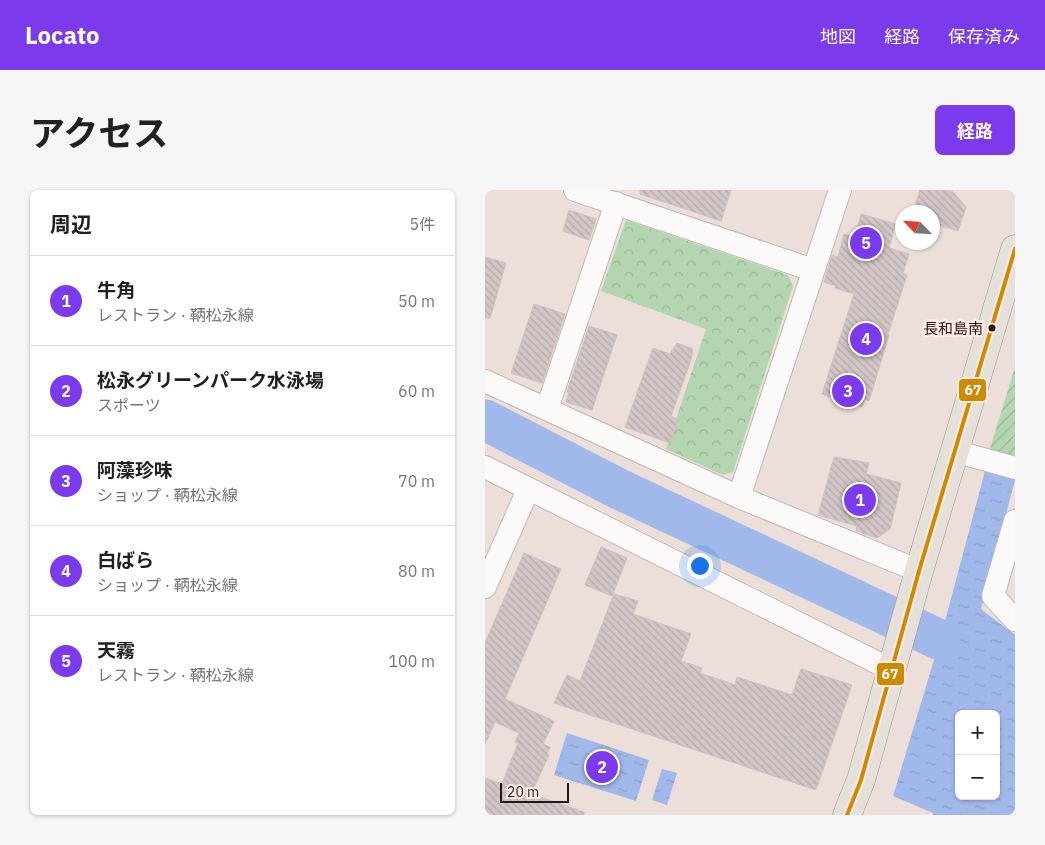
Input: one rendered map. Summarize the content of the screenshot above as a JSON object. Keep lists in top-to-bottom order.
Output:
{
  "places": ["長和島南"],
  "lines": ["transit line 67"],
  "scale_bar": "20 m",
  "north": "top left",
  "page": {
    "header": "Locato",
    "nav": ["地図", "経路", "保存済み"],
    "title": "アクセス",
    "buttons": "経路",
    "heading": ["周辺", "5件"],
    "pins": [
      "5",
      "4",
      "3",
      "1",
      "2"
    ],
    "list": [
      {
        "mark": "1",
        "name": "牛角",
        "note": "レストラン · 鞆松永線",
        "value": "50 m"
      },
      {
        "mark": "2",
        "name": "松永グリーンパーク水泳場",
        "note": "スポーツ",
        "value": "60 m"
      },
      {
        "mark": "3",
        "name": "阿藻珍味",
        "note": "ショップ · 鞆松永線",
        "value": "70 m"
      },
      {
        "mark": "4",
        "name": "白ばら",
        "note": "ショップ · 鞆松永線",
        "value": "80 m"
      },
      {
        "mark": "5",
        "name": "天霧",
        "note": "レストラン · 鞆松永線",
        "value": "100 m"
      }
    ],
    "map_buttons": ["+", "−"],
    "scale": "20 m"
  }
}
